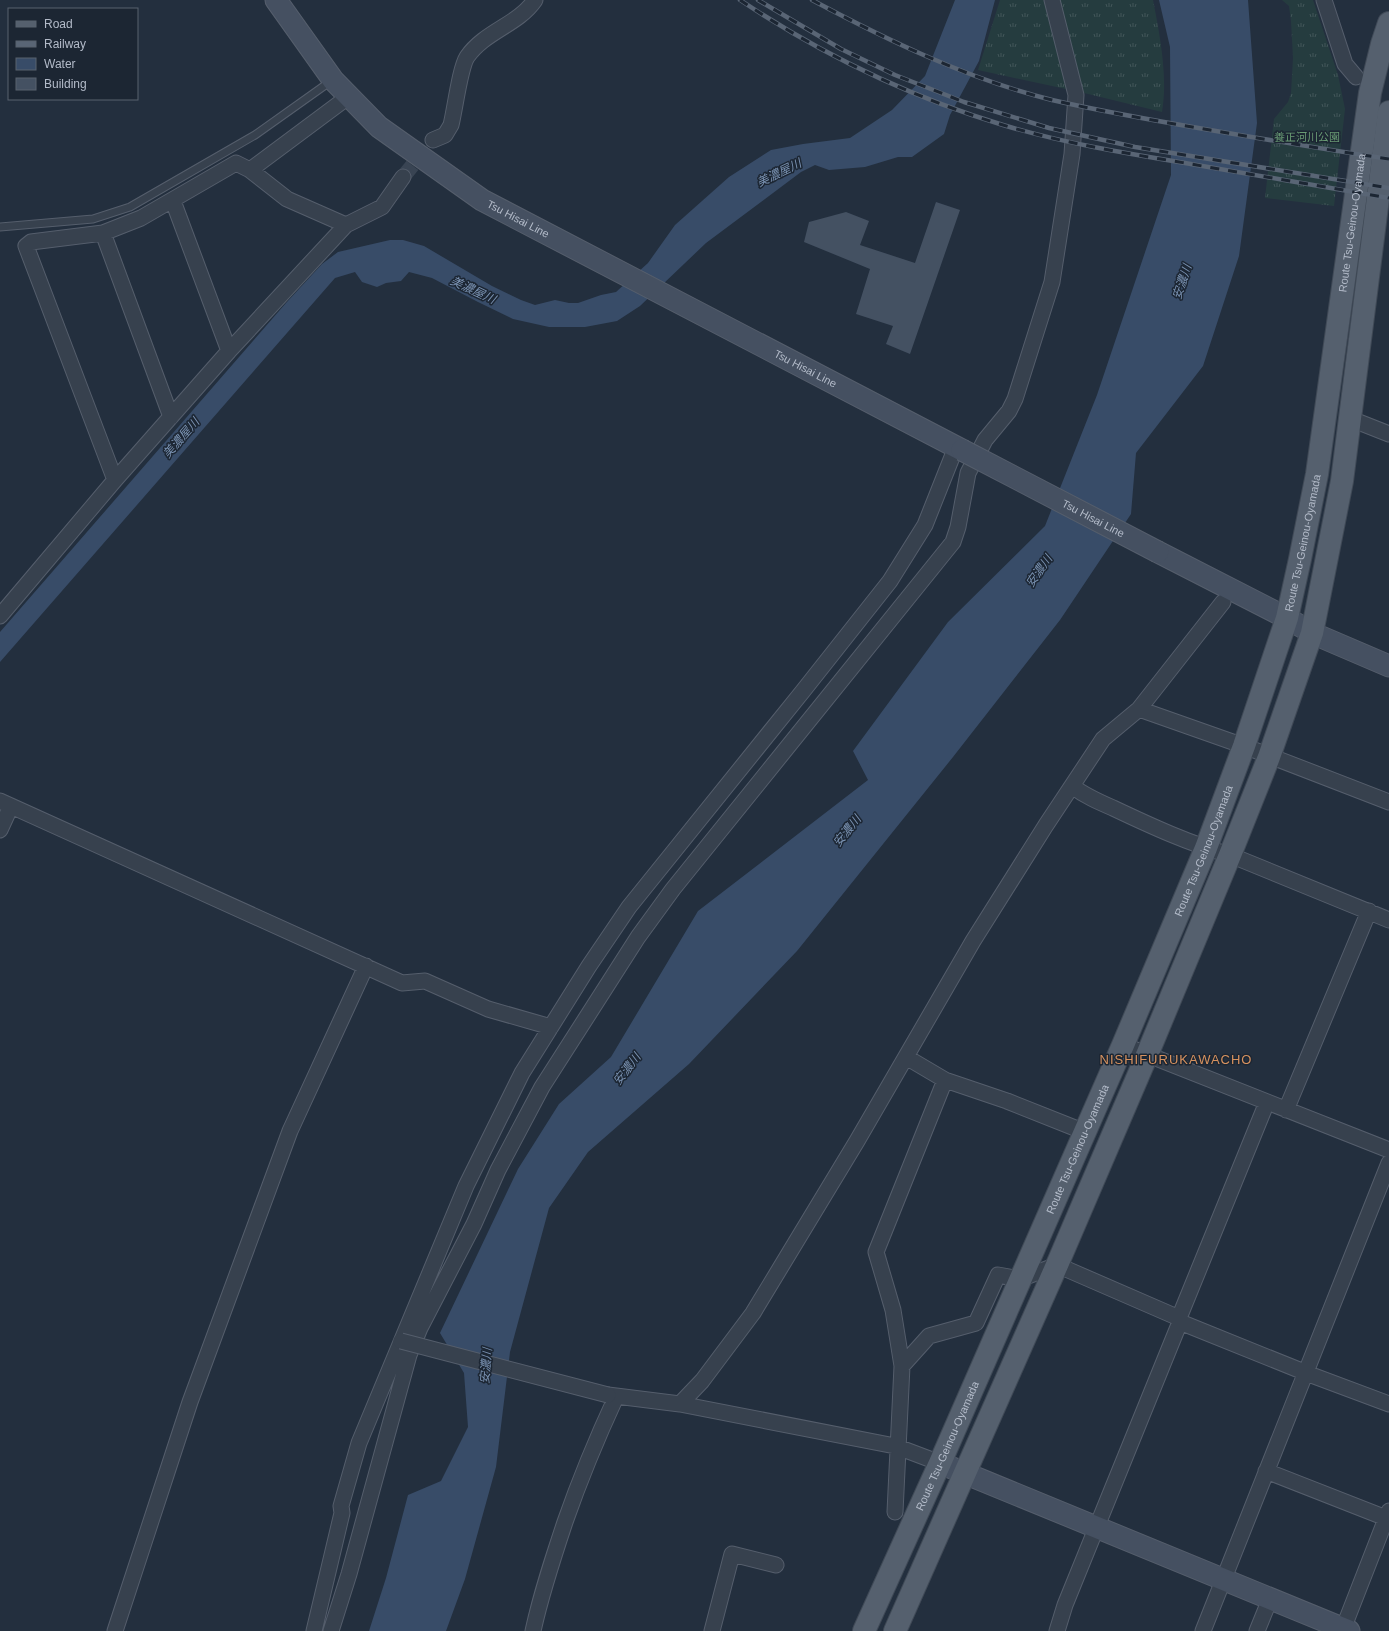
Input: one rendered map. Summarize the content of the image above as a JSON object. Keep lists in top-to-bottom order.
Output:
{
  "streets": {
    "main road": ["Tsu Hisai Line", "Route Tsu-Geinou-Oyamada"]
  },
  "crossings": [
    ["Tsu Hisai Line", "Route Tsu-Geinou-Oyamada"]
  ],
  "districts": ["NISHIFURUKAWACHO"],
  "water": ["美濃屋川", "安濃川"],
  "parks": ["養正河川公園"],
  "legend": [
    "Road",
    "Railway",
    "Water",
    "Building"
  ]
}
